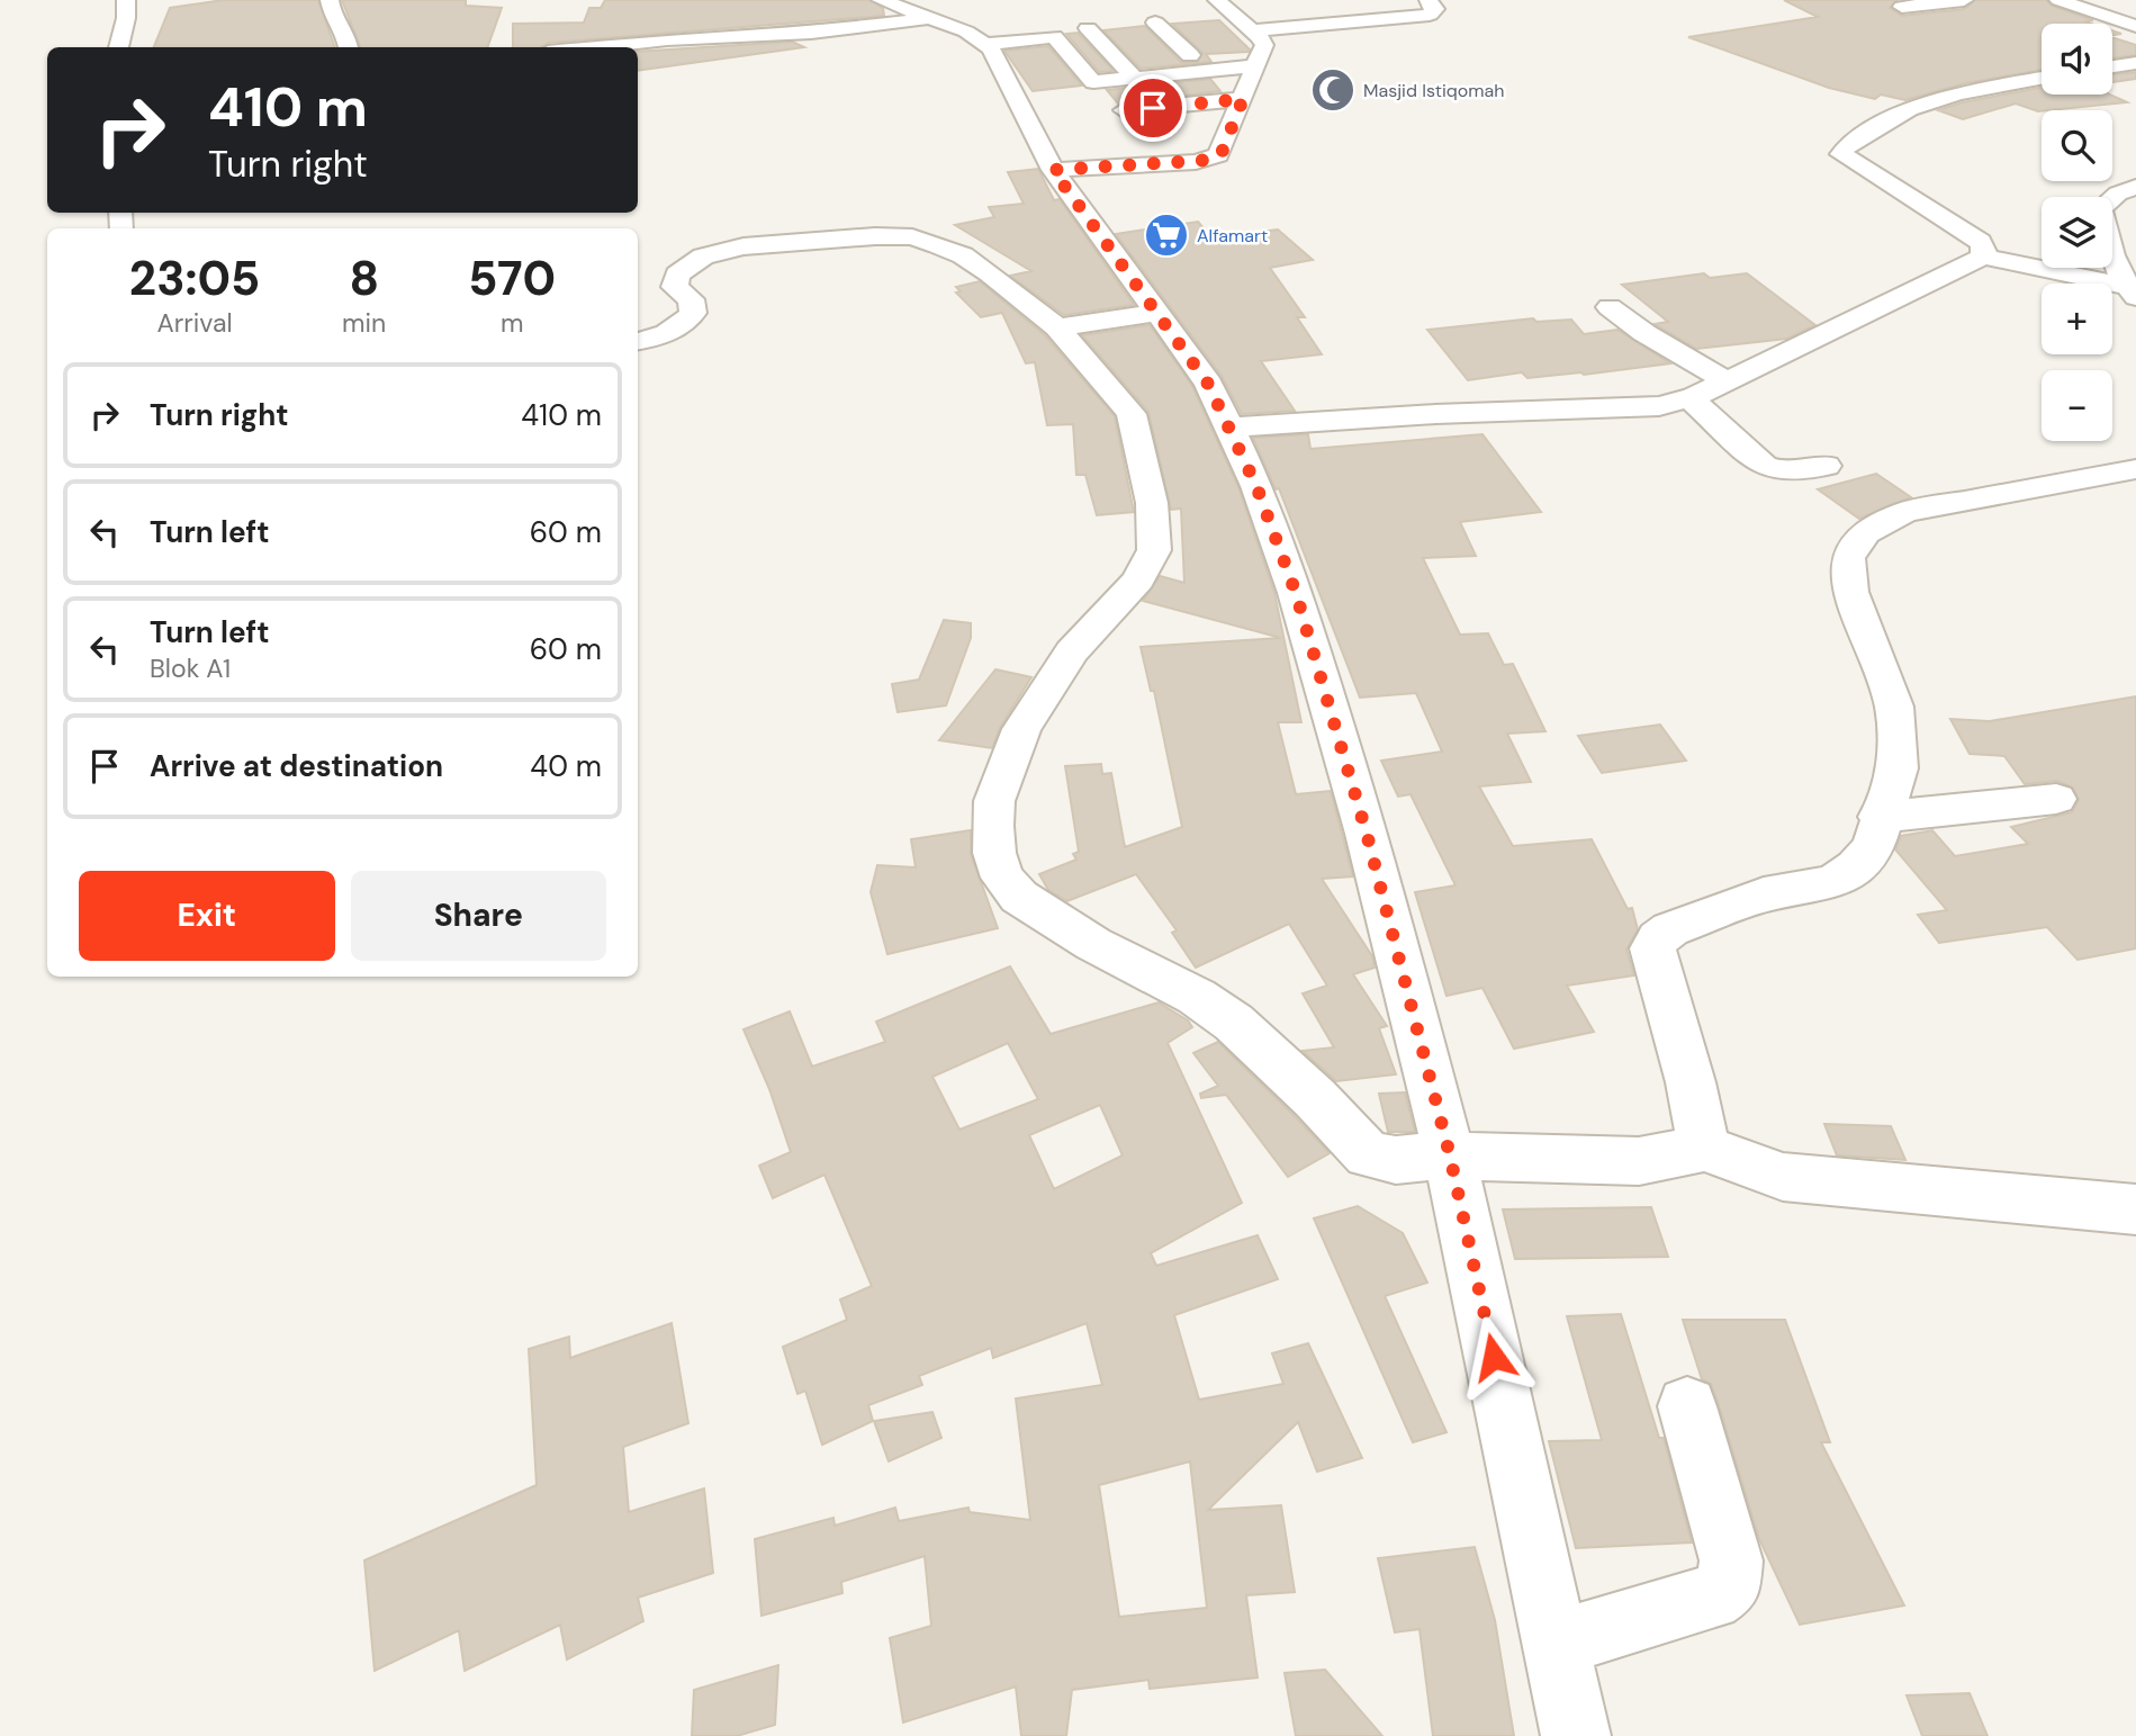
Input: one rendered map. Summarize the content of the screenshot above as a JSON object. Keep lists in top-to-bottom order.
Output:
{
  "places": {
    "mosque": ["Masjid Istiqomah"],
    "supermarket": ["Alfamart"]
  },
  "page": {
    "map_buttons": ["+", "−"],
    "turn": ["410 m", "Turn right"],
    "eta": [
      "23:05",
      "Arrival",
      "8",
      "min",
      "570",
      "m"
    ],
    "list": [
      {
        "name": "Turn right",
        "value": "410 m"
      },
      {
        "name": "Turn left",
        "value": "60 m"
      },
      {
        "name": "Turn left",
        "note": "Blok A1",
        "value": "60 m"
      },
      {
        "name": "Arrive at destination",
        "value": "40 m"
      }
    ],
    "buttons": ["Exit", "Share"]
  }
}
